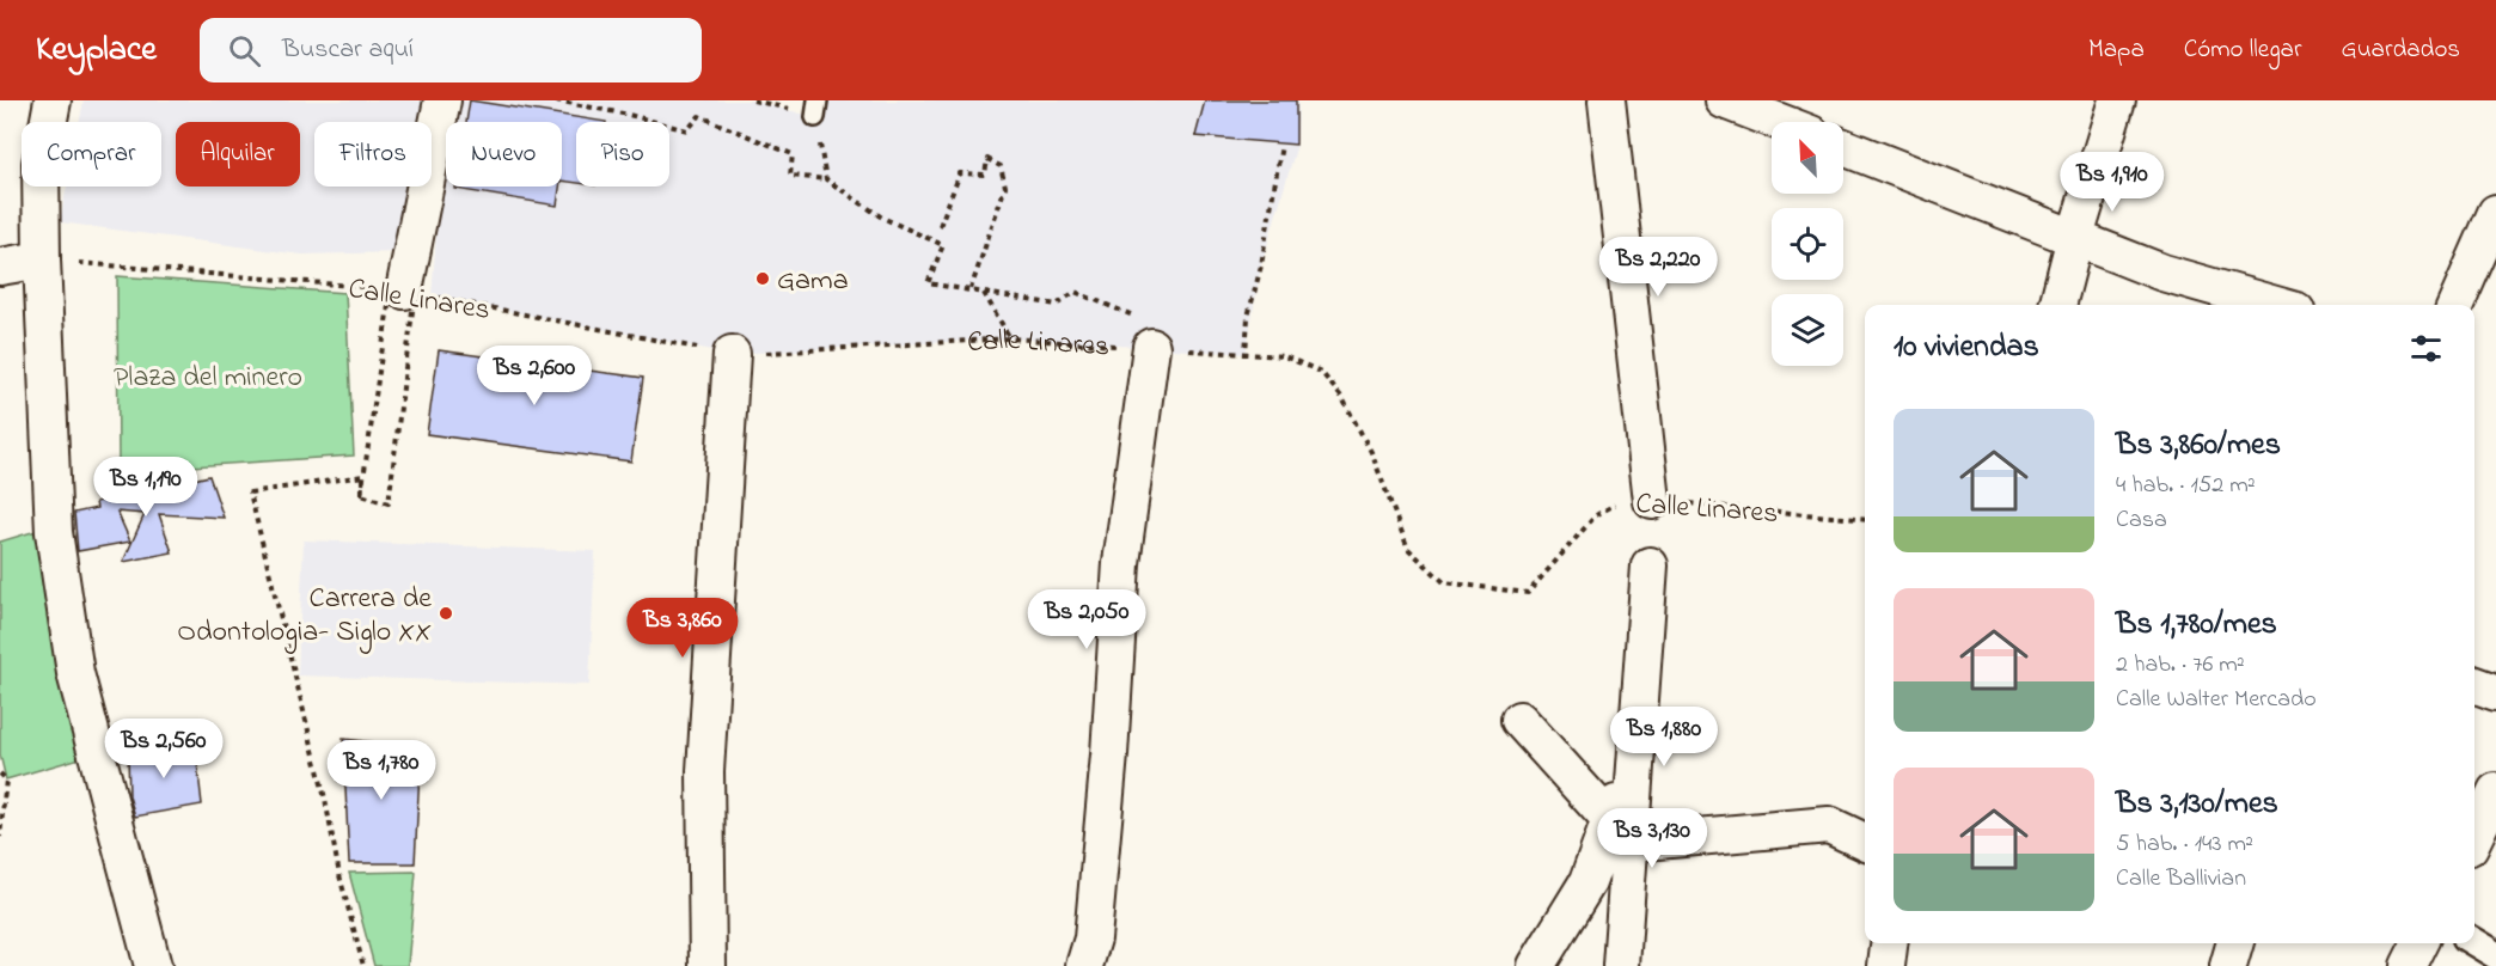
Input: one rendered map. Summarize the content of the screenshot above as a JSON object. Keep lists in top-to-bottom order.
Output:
{
  "streets": {
    "path": ["Calle Linares"]
  },
  "parks": ["Plaza del minero"],
  "places": ["Gama", "Carrera de Odontologia- Siglo XX"],
  "north": "top left",
  "page": {
    "header": "Keyplace",
    "search": "Buscar aquí",
    "nav": ["Mapa", "Cómo llegar", "Guardados"],
    "chip": [
      "Comprar",
      "Alquilar",
      "Filtros",
      "Nuevo",
      "Piso"
    ],
    "price": [
      "Bs 1,910",
      "Bs 2,220",
      "Bs 2,600",
      "Bs 1,190",
      "Bs 2,050",
      "Bs 3,860",
      "Bs 1,880",
      "Bs 2,560",
      "Bs 1,780",
      "Bs 3,130"
    ],
    "heading": "10 viviendas",
    "list": [
      {
        "name": "Bs 3,860/mes",
        "note": "4 hab. · 152 m² · Casa"
      },
      {
        "name": "Bs 1,780/mes",
        "note": "2 hab. · 76 m² · Calle Walter Mercado"
      },
      {
        "name": "Bs 3,130/mes",
        "note": "5 hab. · 143 m² · Calle Ballivian"
      }
    ]
  }
}
